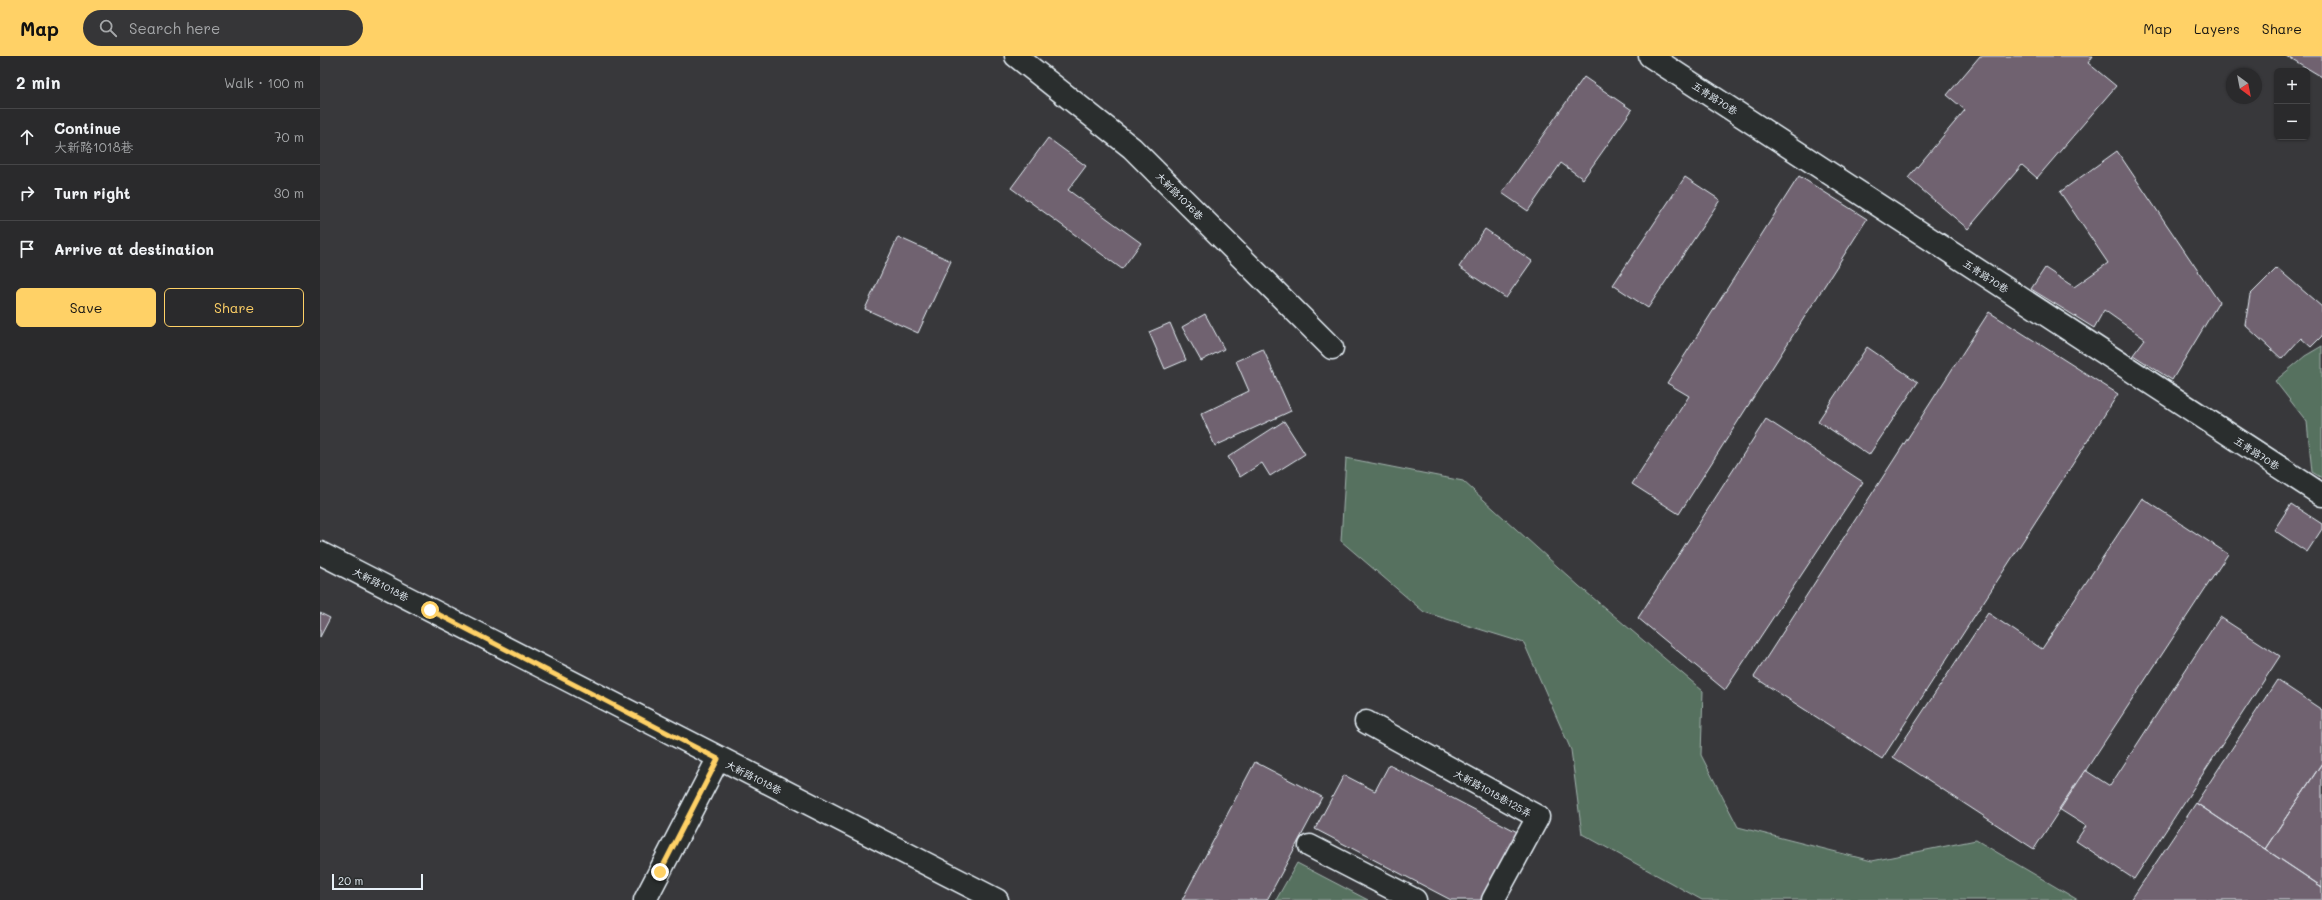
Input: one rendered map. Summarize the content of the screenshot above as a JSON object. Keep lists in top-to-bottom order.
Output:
{
  "streets": {
    "street": [
      "五青路70巷",
      "大新路1076巷",
      "大新路1018巷",
      "大新路1018巷125弄"
    ]
  },
  "scale_bar": "20 m",
  "north": "bottom right",
  "page": {
    "header": "Map",
    "search": "Search here",
    "nav": ["Map", "Layers", "Share"],
    "heading": ["2 min", "Walk · 100 m"],
    "map_buttons": ["+", "−"],
    "list": [
      ["Continue", "大新路1018巷", "70 m"],
      ["Turn right", "30 m"],
      "Arrive at destination"
    ],
    "buttons": ["Save", "Share"],
    "scale": "20 m"
  }
}
